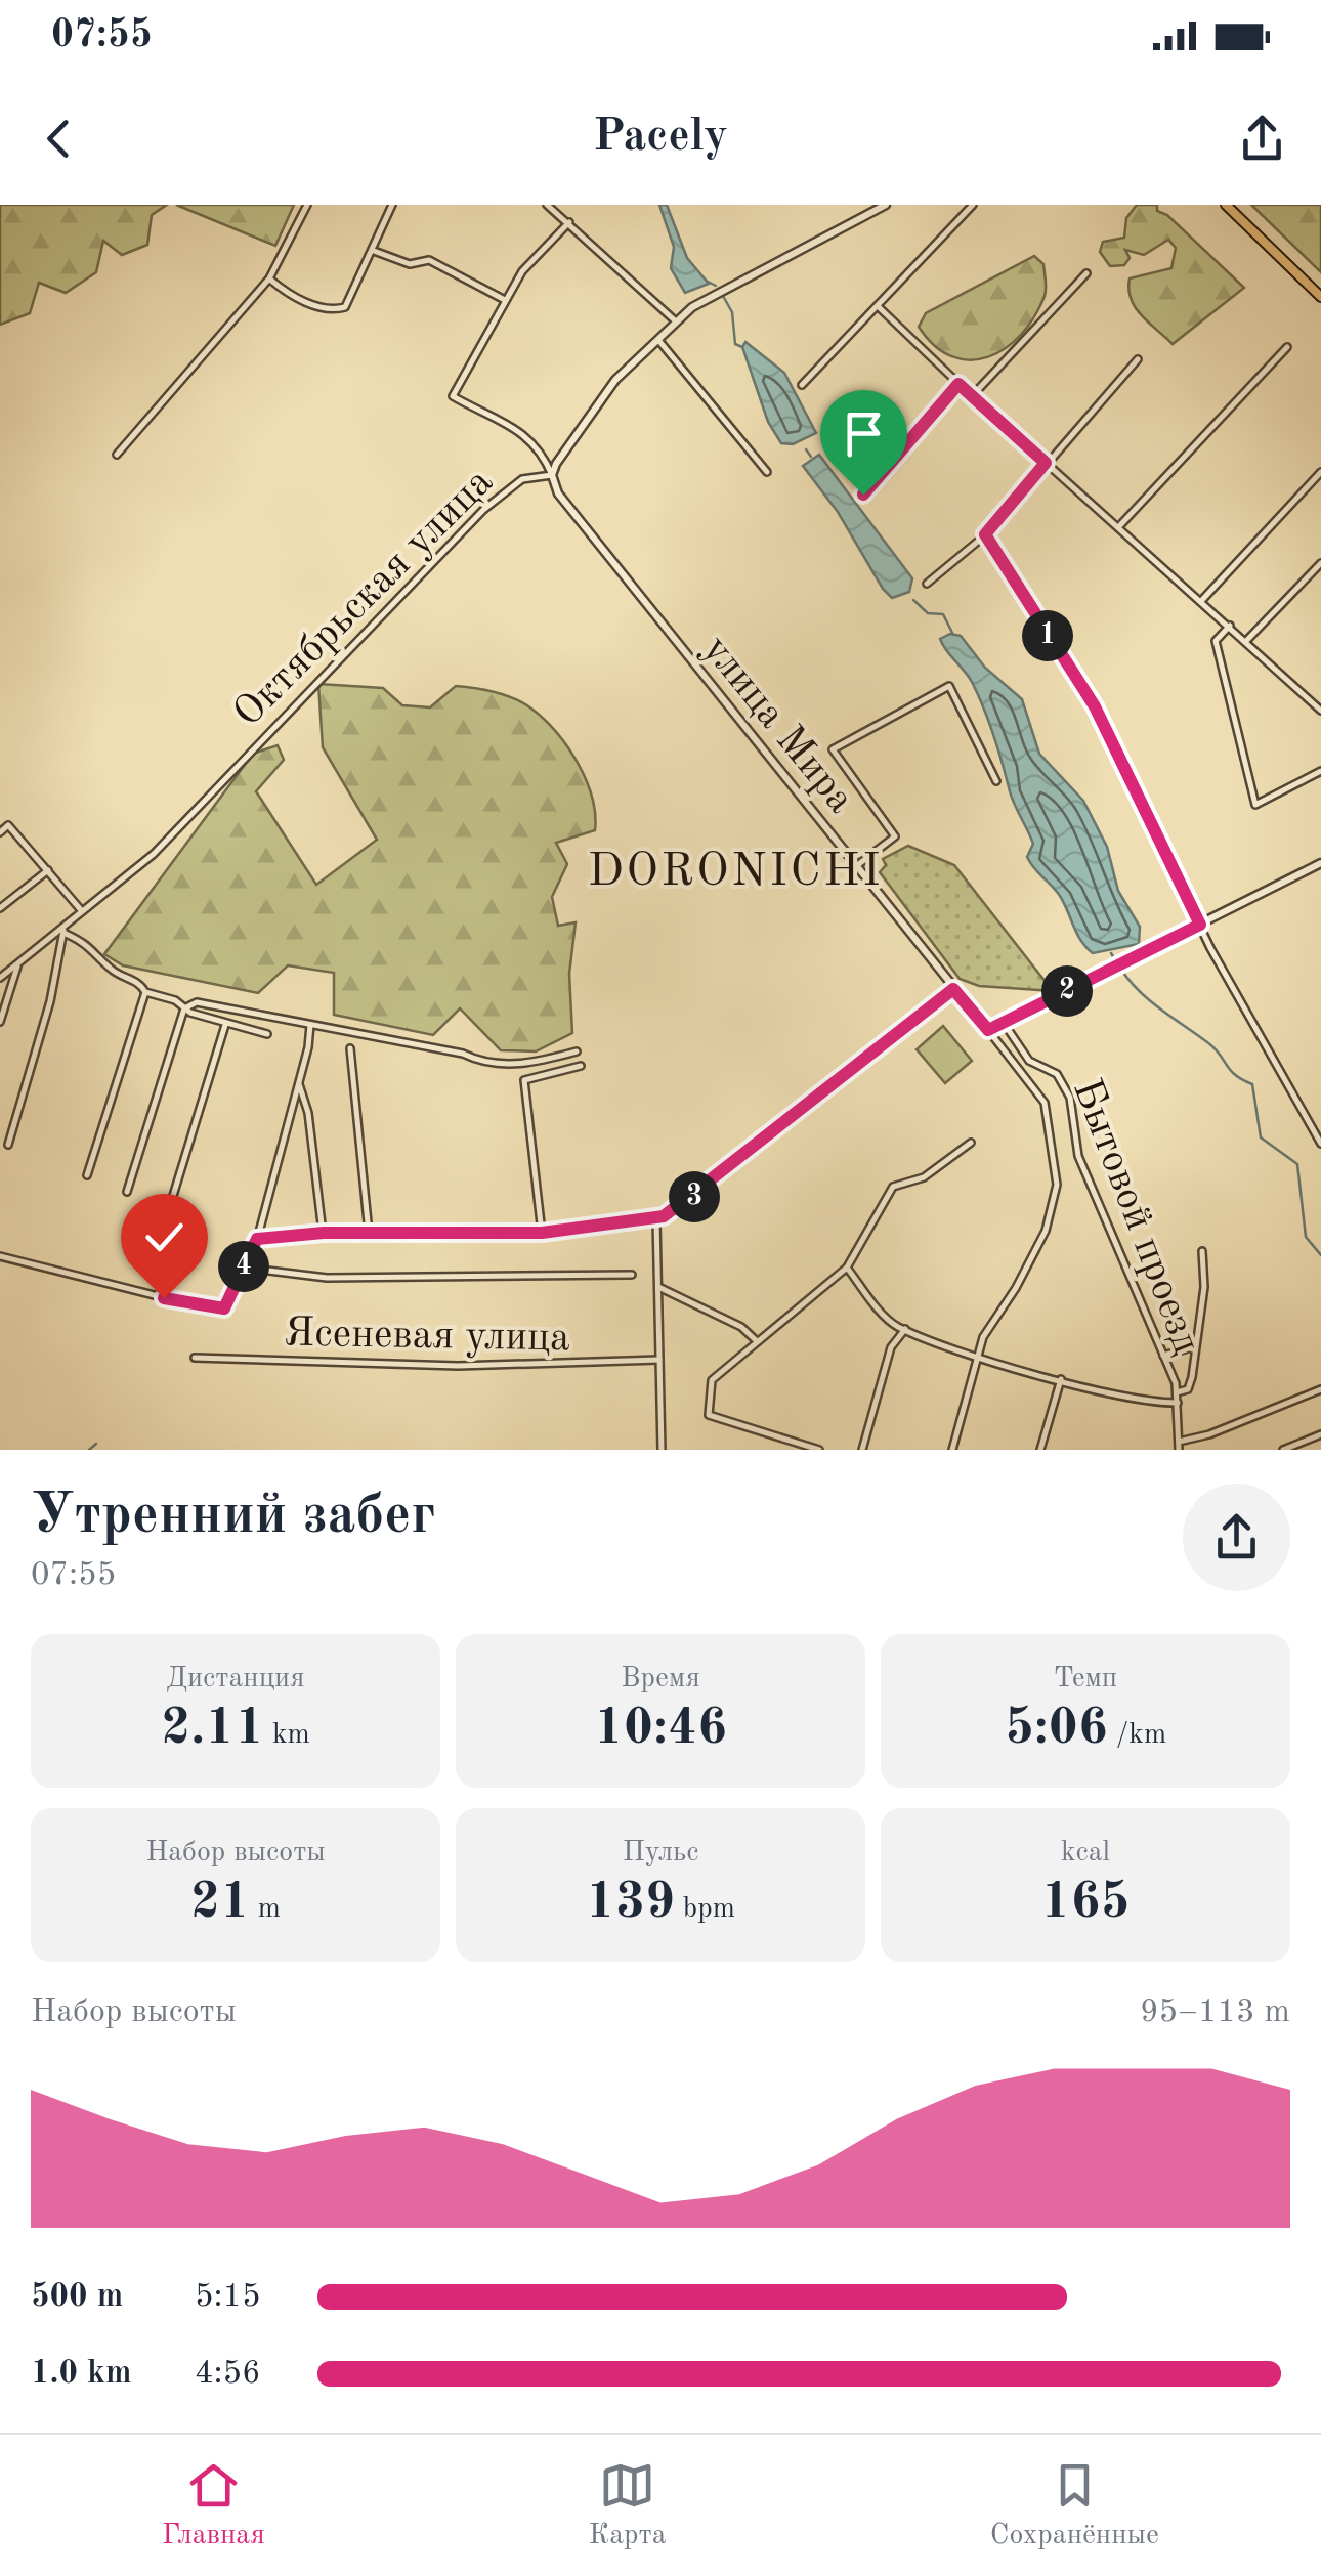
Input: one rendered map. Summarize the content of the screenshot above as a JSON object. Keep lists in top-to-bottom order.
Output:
{
  "streets": {
    "street": [
      "Октябрьская улица",
      "улица Мира",
      "Бытовой проезд",
      "Ясеневая улица"
    ]
  },
  "crossings": [
    ["Октябрьская улица", "улица Мира"]
  ],
  "districts": ["DORONICHI"],
  "page": {
    "status": "07:55",
    "header": "Pacely",
    "pins": [
      "1",
      "2",
      "3",
      "4"
    ],
    "heading": ["Утренний забег", "07:55"],
    "stats": [
      ["Дистанция", "2.11 km"],
      ["Время", "10:46"],
      ["Темп", "5:06 /km"],
      ["Набор высоты", "21 m"],
      ["Пульс", "139 bpm"],
      ["kcal", "165"]
    ],
    "chart": ["Набор высоты", "95–113 m"],
    "list": [
      {
        "name": "500 m",
        "note": "5:15"
      },
      {
        "name": "1.0 km",
        "note": "4:56"
      }
    ],
    "tabs": ["Главная", "Карта", "Сохранённые"]
  }
}
